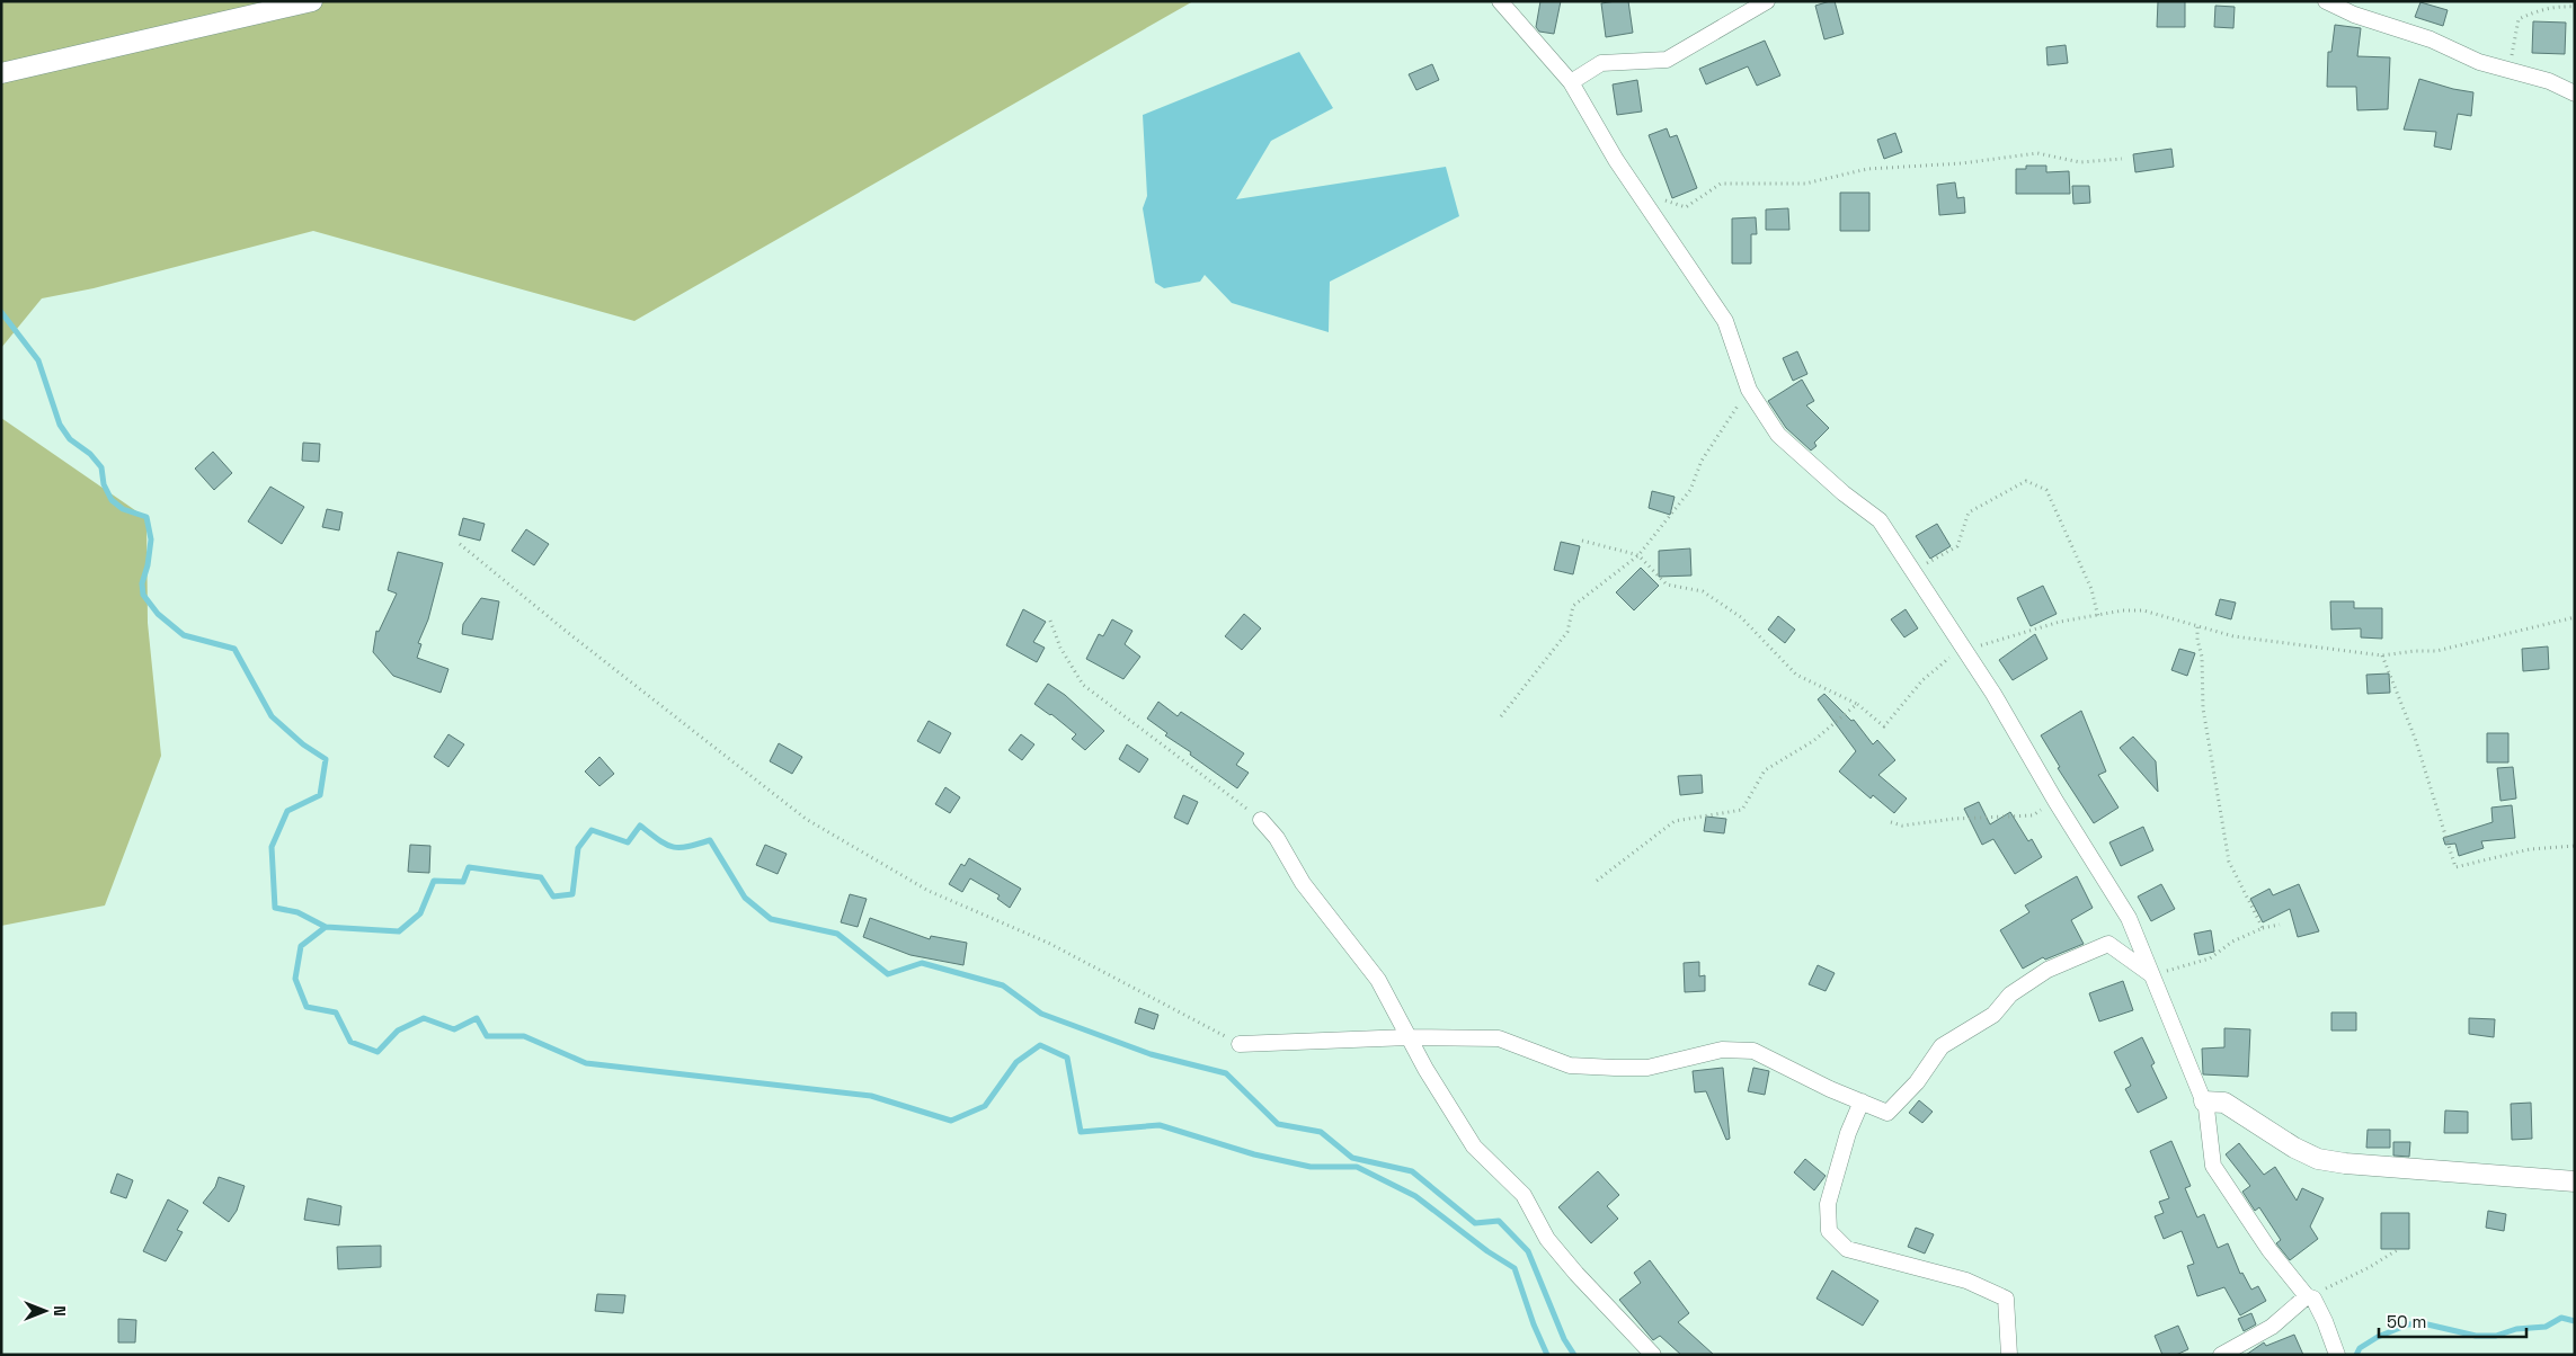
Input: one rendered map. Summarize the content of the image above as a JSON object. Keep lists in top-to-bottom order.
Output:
{
  "scale_bar": "50 m",
  "north": "right"
}
